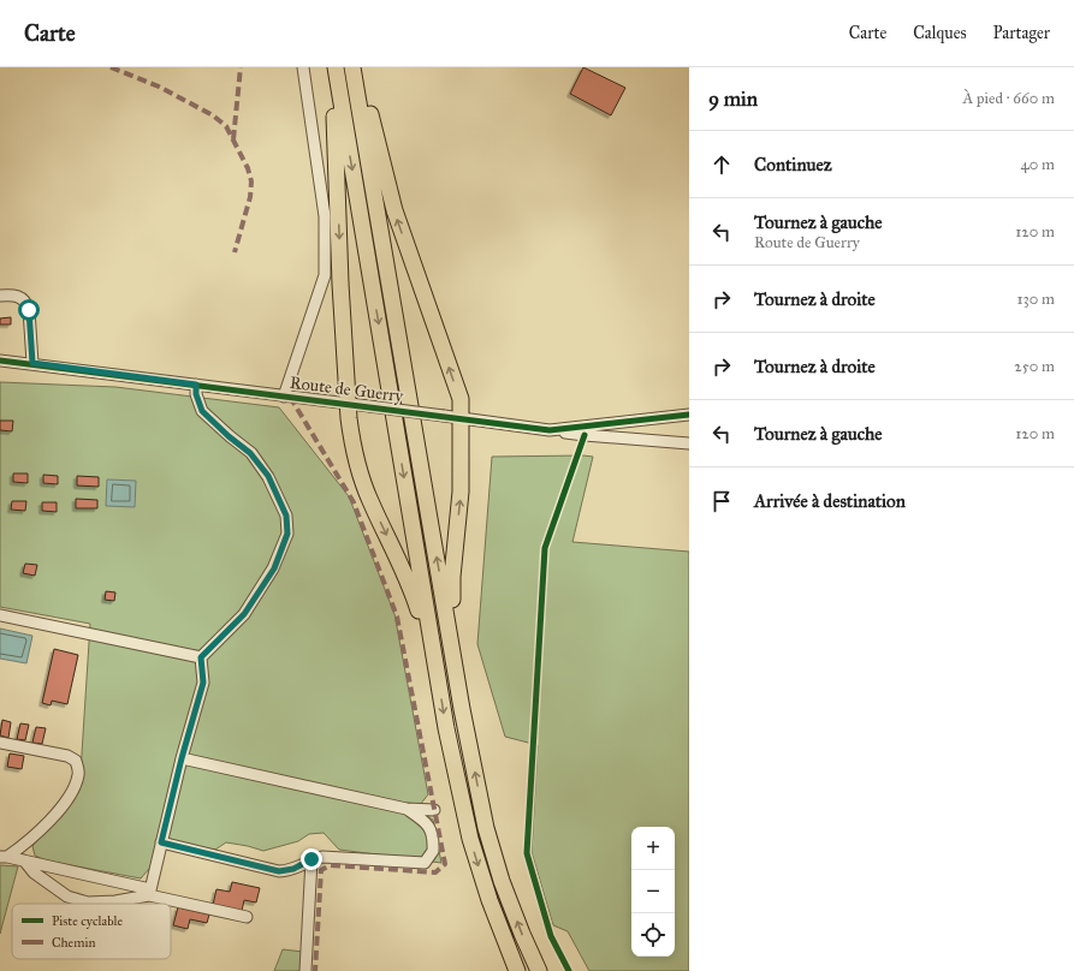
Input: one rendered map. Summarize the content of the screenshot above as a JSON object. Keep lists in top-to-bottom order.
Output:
{
  "streets": {
    "street": ["Route de Guerry"]
  },
  "legend": ["Piste cyclable", "Chemin"],
  "page": {
    "header": "Carte",
    "nav": ["Carte", "Calques", "Partager"],
    "heading": ["9 min", "À pied · 660 m"],
    "list": [
      ["Continuez", "40 m"],
      ["Tournez à gauche", "Route de Guerry", "120 m"],
      ["Tournez à droite", "130 m"],
      ["Tournez à droite", "250 m"],
      ["Tournez à gauche", "120 m"],
      "Arrivée à destination"
    ],
    "map_buttons": ["+", "−"]
  }
}
